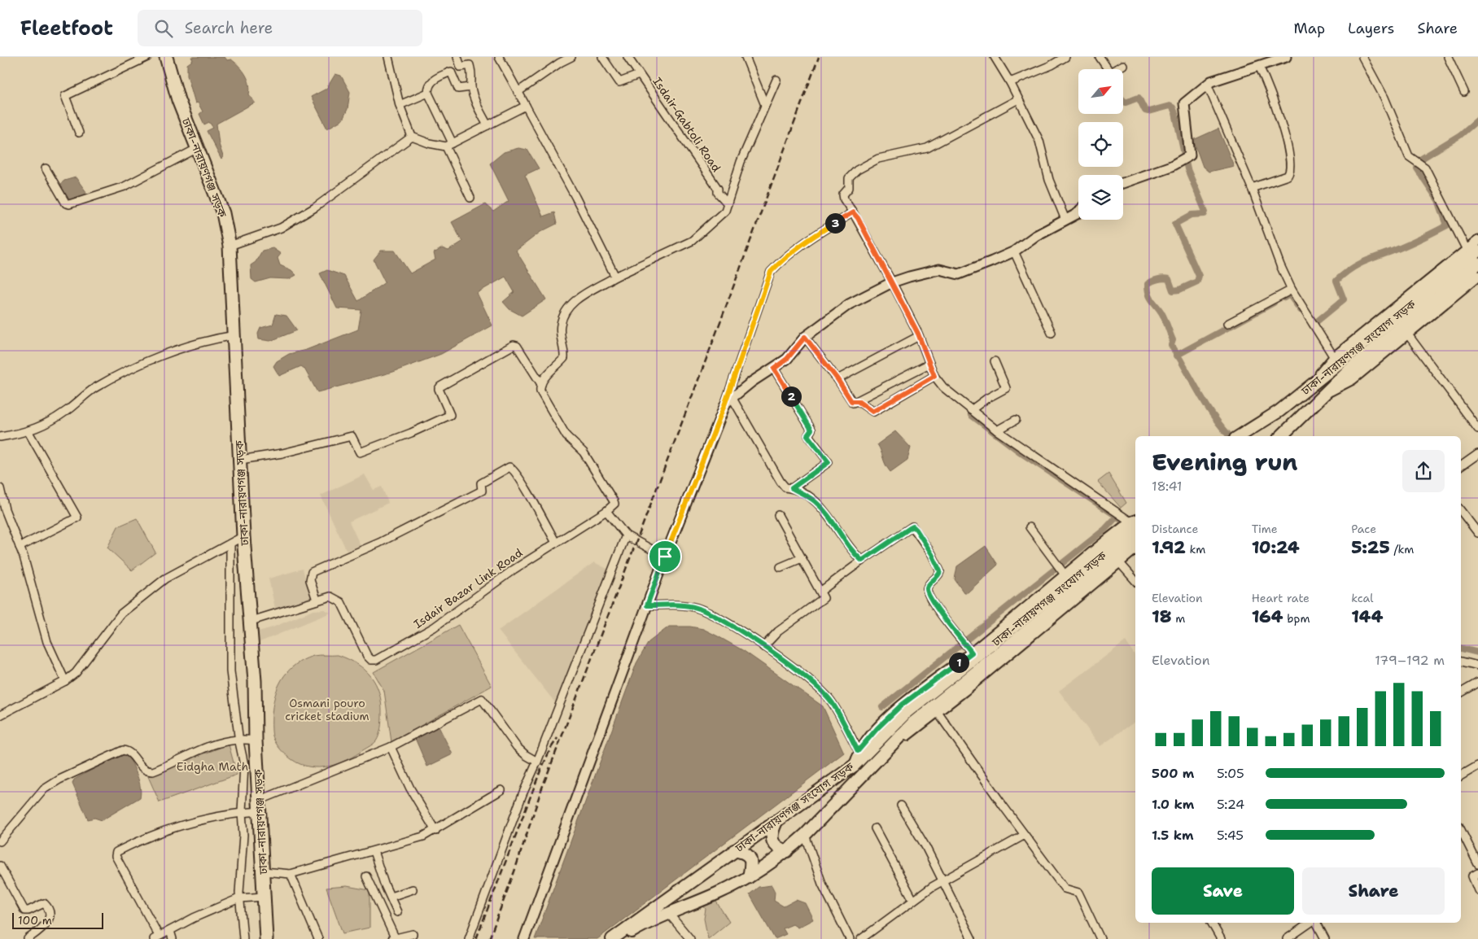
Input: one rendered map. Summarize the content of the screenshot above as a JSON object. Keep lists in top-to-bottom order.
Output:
{
  "streets": {
    "highway": ["ঢাকা-নারায়ণগঞ্জ সড়ক"],
    "main road": ["ঢাকা-নারায়ণগঞ্জ সংযোগ সড়ক"],
    "street": ["Isdair-Gabtoli Road", "Isdair Bazar Link Road"]
  },
  "crossings": [
    ["ঢাকা-নারায়ণগঞ্জ সড়ক", "Isdair Bazar Link Road"]
  ],
  "parks": ["Osmani pouro cricket stadium", "Eidgha Math"],
  "scale_bar": "100 m",
  "north": "top right",
  "page": {
    "header": "Fleetfoot",
    "search": "Search here",
    "nav": ["Map", "Layers", "Share"],
    "pins": ["3", "2", "1"],
    "heading": ["Evening run", "18:41"],
    "stats": [
      ["Distance", "1.92 km"],
      ["Time", "10:24"],
      ["Pace", "5:25 /km"],
      ["Elevation", "18 m"],
      ["Heart rate", "164 bpm"],
      ["kcal", "144"]
    ],
    "chart": ["Elevation", "179–192 m"],
    "list": [
      {
        "name": "500 m",
        "note": "5:05"
      },
      {
        "name": "1.0 km",
        "note": "5:24"
      },
      {
        "name": "1.5 km",
        "note": "5:45"
      }
    ],
    "buttons": ["Save", "Share"],
    "scale": "100 m"
  }
}
